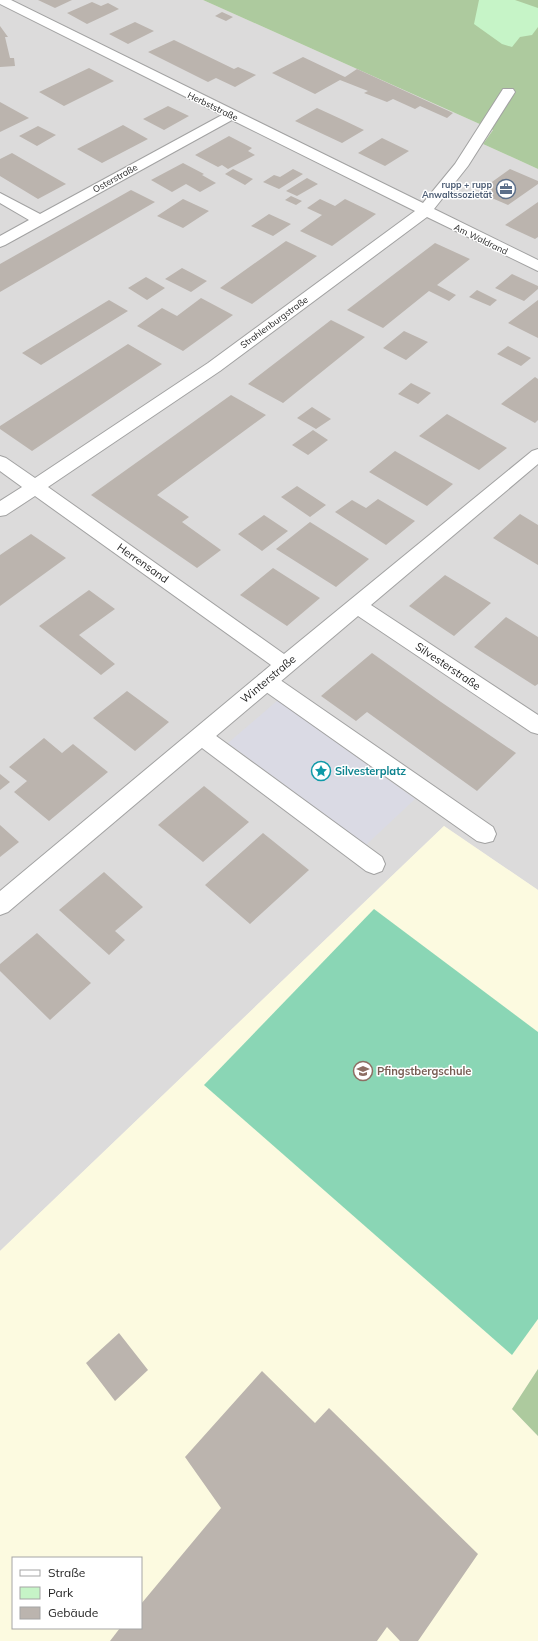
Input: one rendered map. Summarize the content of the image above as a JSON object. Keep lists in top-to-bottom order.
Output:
{
  "streets": {
    "street": [
      "Herbststraße",
      "Osterstraße",
      "Am Waldrand",
      "Strahlenburgstraße",
      "Herrensand",
      "Silvesterstraße",
      "Winterstraße"
    ]
  },
  "crossings": [
    ["Herbststraße", "Osterstraße"],
    ["Herbststraße", "Am Waldrand"],
    ["Herbststraße", "Strahlenburgstraße"],
    ["Am Waldrand", "Strahlenburgstraße"],
    ["Strahlenburgstraße", "Herrensand"],
    ["Herrensand", "Winterstraße"],
    ["Silvesterstraße", "Winterstraße"]
  ],
  "places": {
    "office": ["rupp + rupp Anwaltssozietät"],
    "place": ["Silvesterplatz"],
    "school or university": ["Pfingstbergschule"]
  },
  "legend": ["Straße", "Park", "Gebäude"]
}
